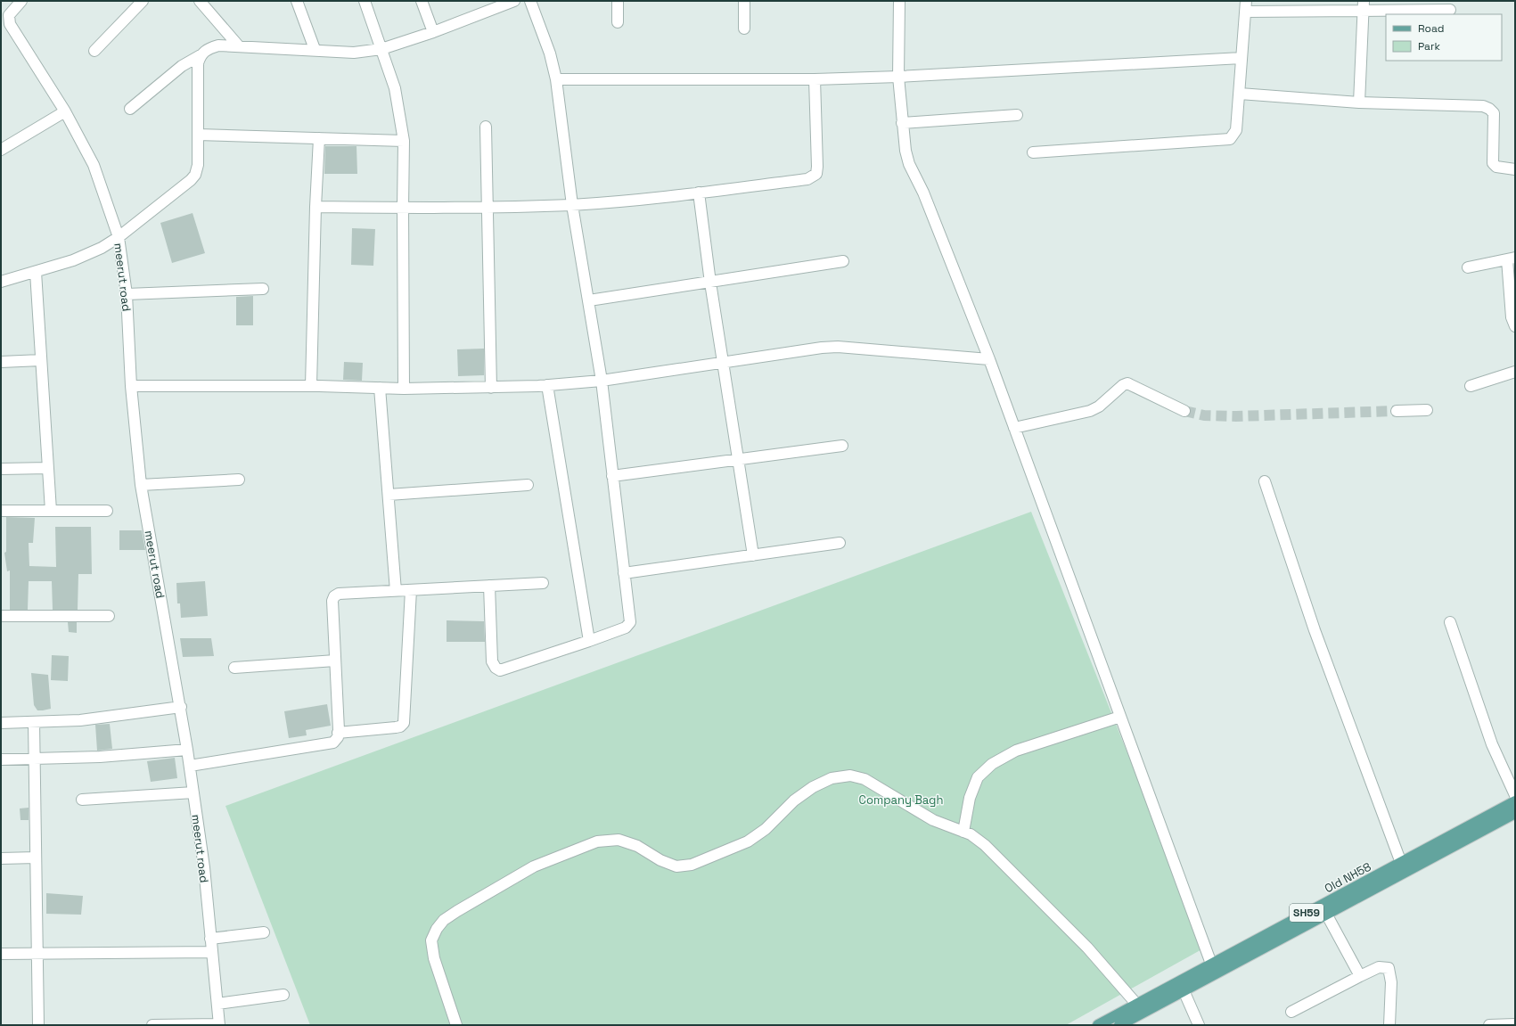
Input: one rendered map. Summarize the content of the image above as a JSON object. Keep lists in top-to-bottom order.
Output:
{
  "streets": {
    "main road": ["Old NH58", "SH59"],
    "street": ["meerut road"]
  },
  "parks": ["Company Bagh"],
  "legend": ["Road", "Park"]
}
